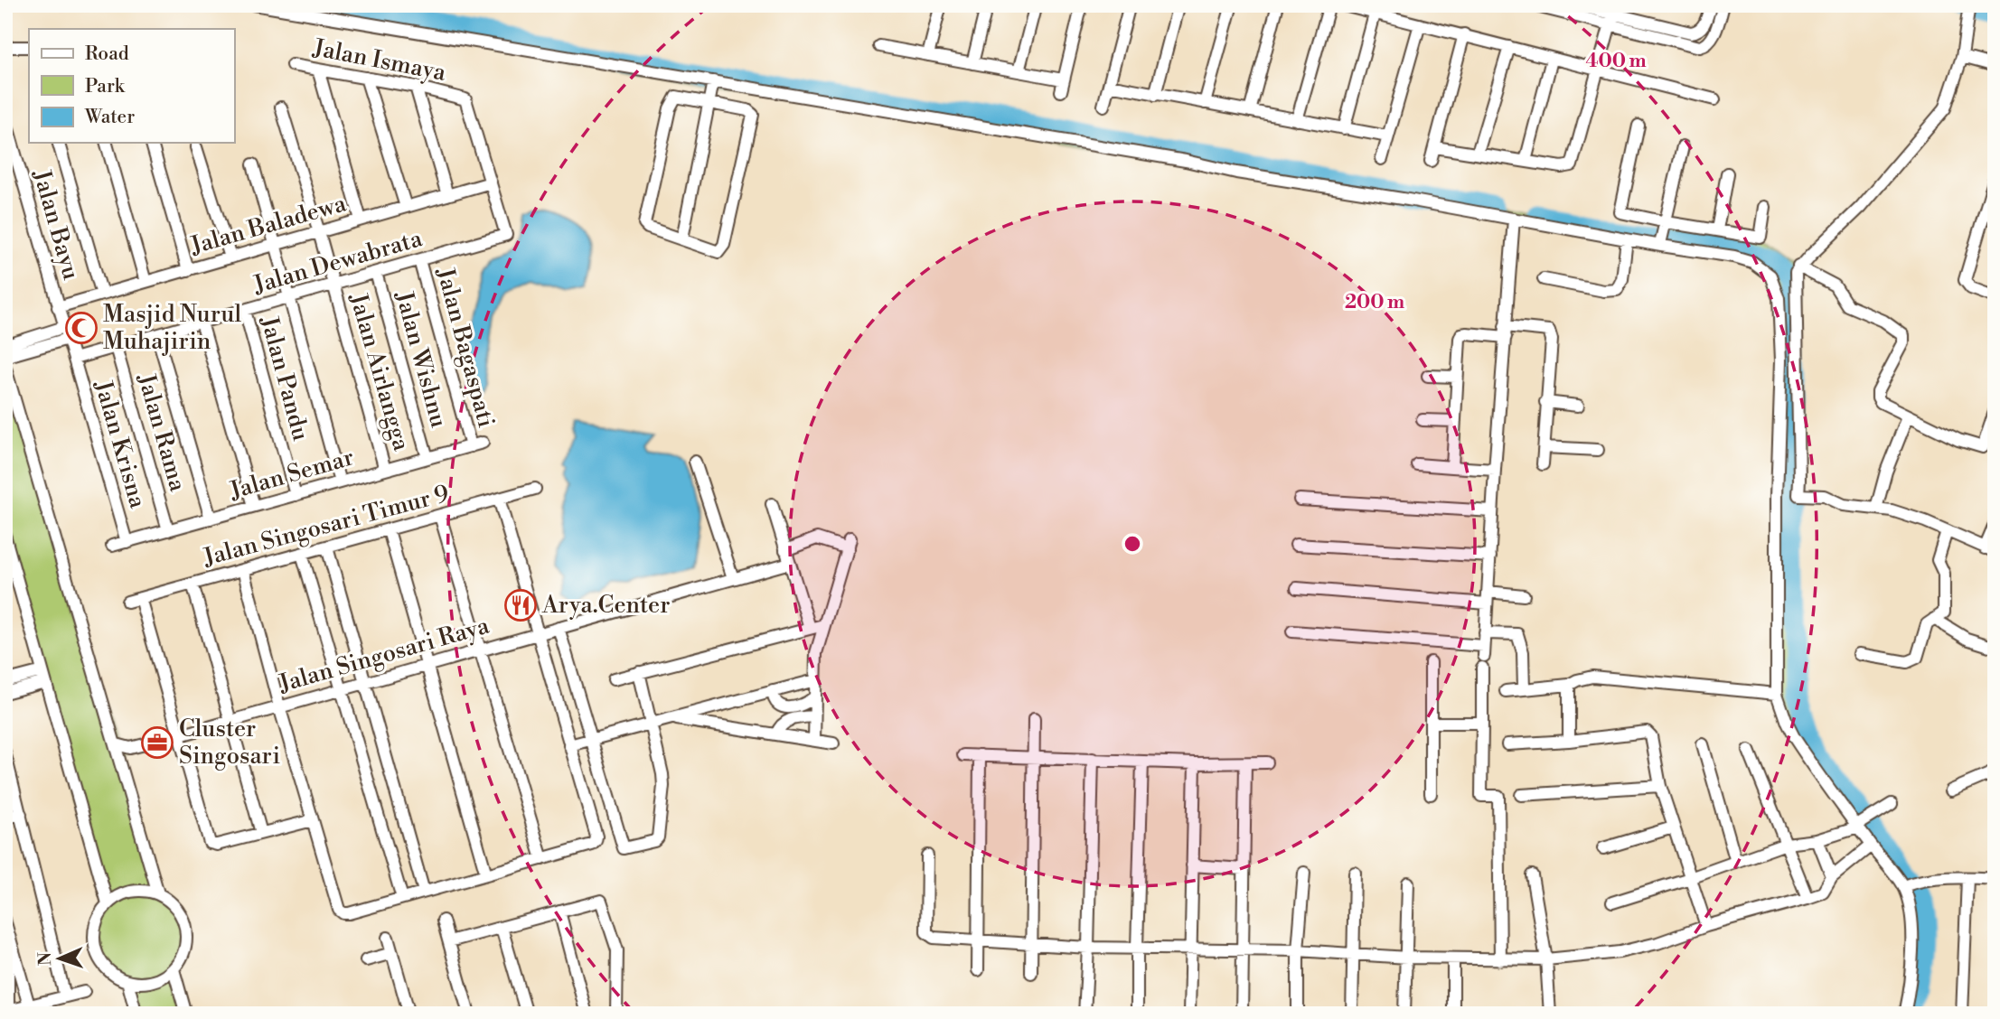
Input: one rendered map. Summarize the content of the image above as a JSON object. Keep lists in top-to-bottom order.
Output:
{
  "streets": {
    "street": [
      "Jalan Ismaya",
      "Jalan Bayu",
      "Jalan Baladewa",
      "Jalan Dewabrata",
      "Jalan Bagaspati",
      "Jalan Wishnu",
      "Jalan Airlangga",
      "Jalan Pandu",
      "Jalan Rama",
      "Jalan Krisna",
      "Jalan Semar",
      "Jalan Singosari Timur 9",
      "Jalan Singosari Raya"
    ]
  },
  "crossings": [
    ["Jalan Ismaya", "Jalan Baladewa"],
    ["Jalan Ismaya", "Jalan Dewabrata"],
    ["Jalan Bayu", "Jalan Baladewa"],
    ["Jalan Bayu", "Jalan Krisna"],
    ["Jalan Baladewa", "Jalan Airlangga"],
    ["Jalan Dewabrata", "Jalan Bagaspati"],
    ["Jalan Dewabrata", "Jalan Wishnu"],
    ["Jalan Dewabrata", "Jalan Airlangga"],
    ["Jalan Dewabrata", "Jalan Pandu"],
    ["Jalan Dewabrata", "Jalan Rama"],
    ["Jalan Dewabrata", "Jalan Krisna"],
    ["Jalan Bagaspati", "Jalan Semar"],
    ["Jalan Wishnu", "Jalan Semar"],
    ["Jalan Airlangga", "Jalan Semar"],
    ["Jalan Pandu", "Jalan Semar"],
    ["Jalan Rama", "Jalan Semar"],
    ["Jalan Krisna", "Jalan Semar"]
  ],
  "places": {
    "mosque": ["Masjid Nurul Muhajirin"],
    "restaurant": ["Arya.Center"],
    "office": ["Cluster Singosari"]
  },
  "legend": ["Road", "Park", "Water"],
  "north": "left",
  "rings": ["400 m", "200 m"]
}
